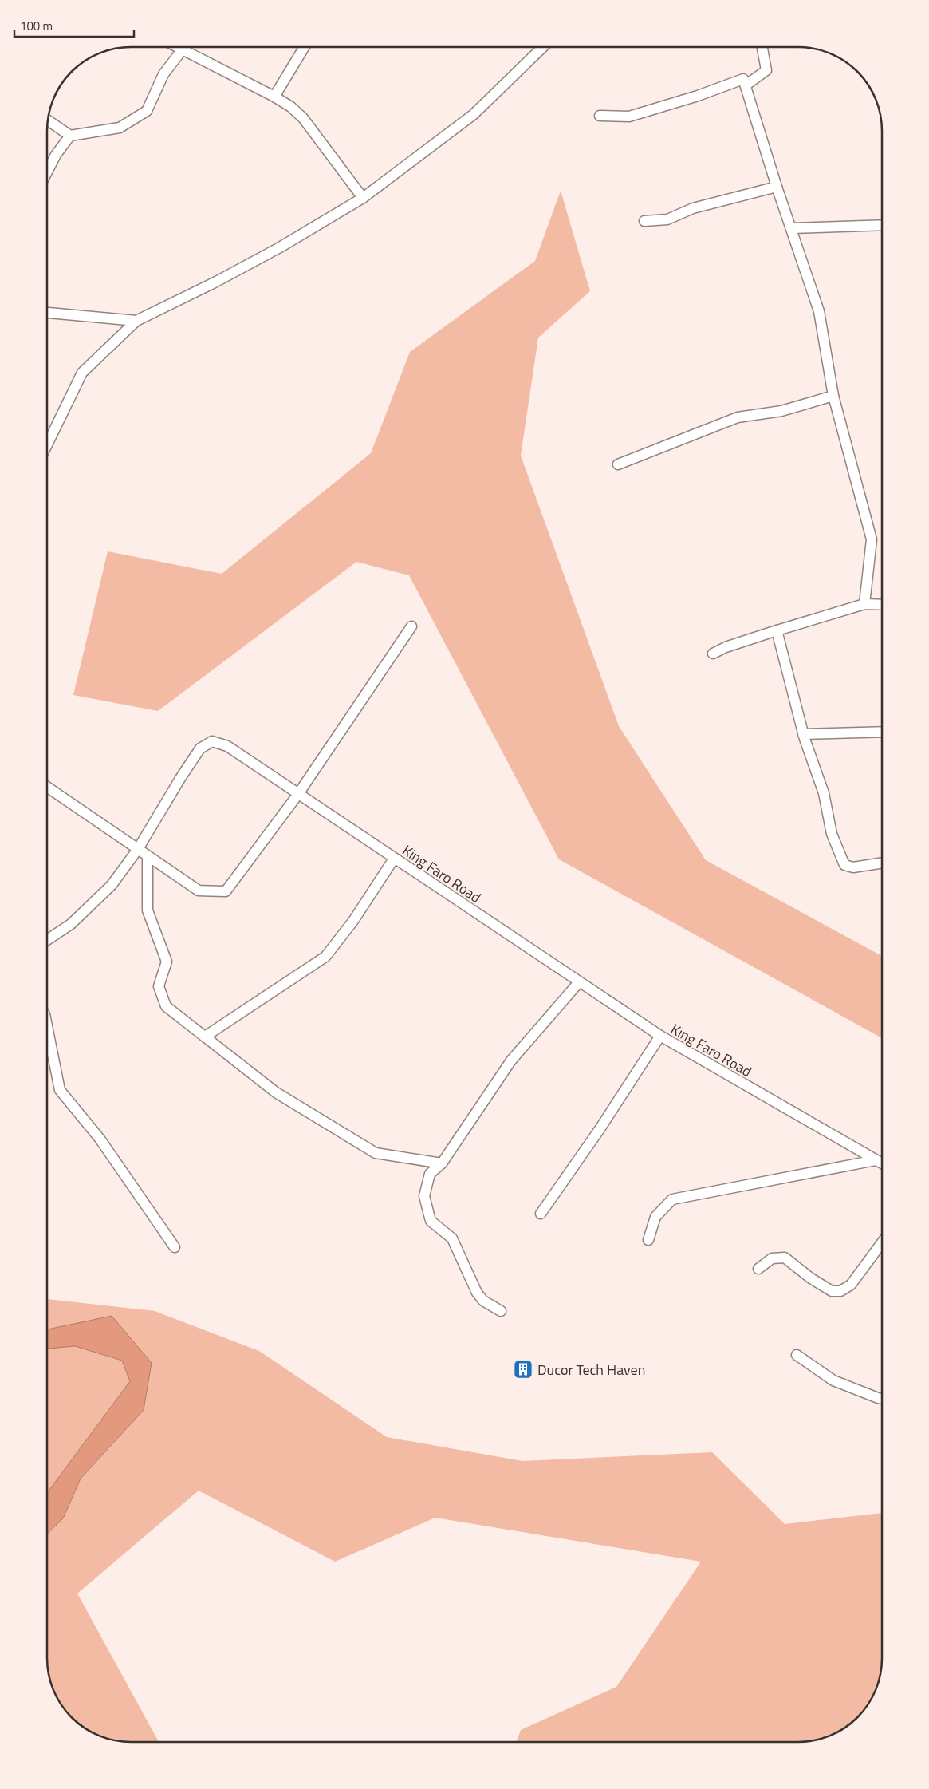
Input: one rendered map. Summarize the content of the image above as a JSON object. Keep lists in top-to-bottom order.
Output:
{
  "streets": {
    "street": ["King Faro Road"]
  },
  "places": {
    "building": ["Ducor Tech Haven"]
  },
  "scale_bar": "100 m"
}
